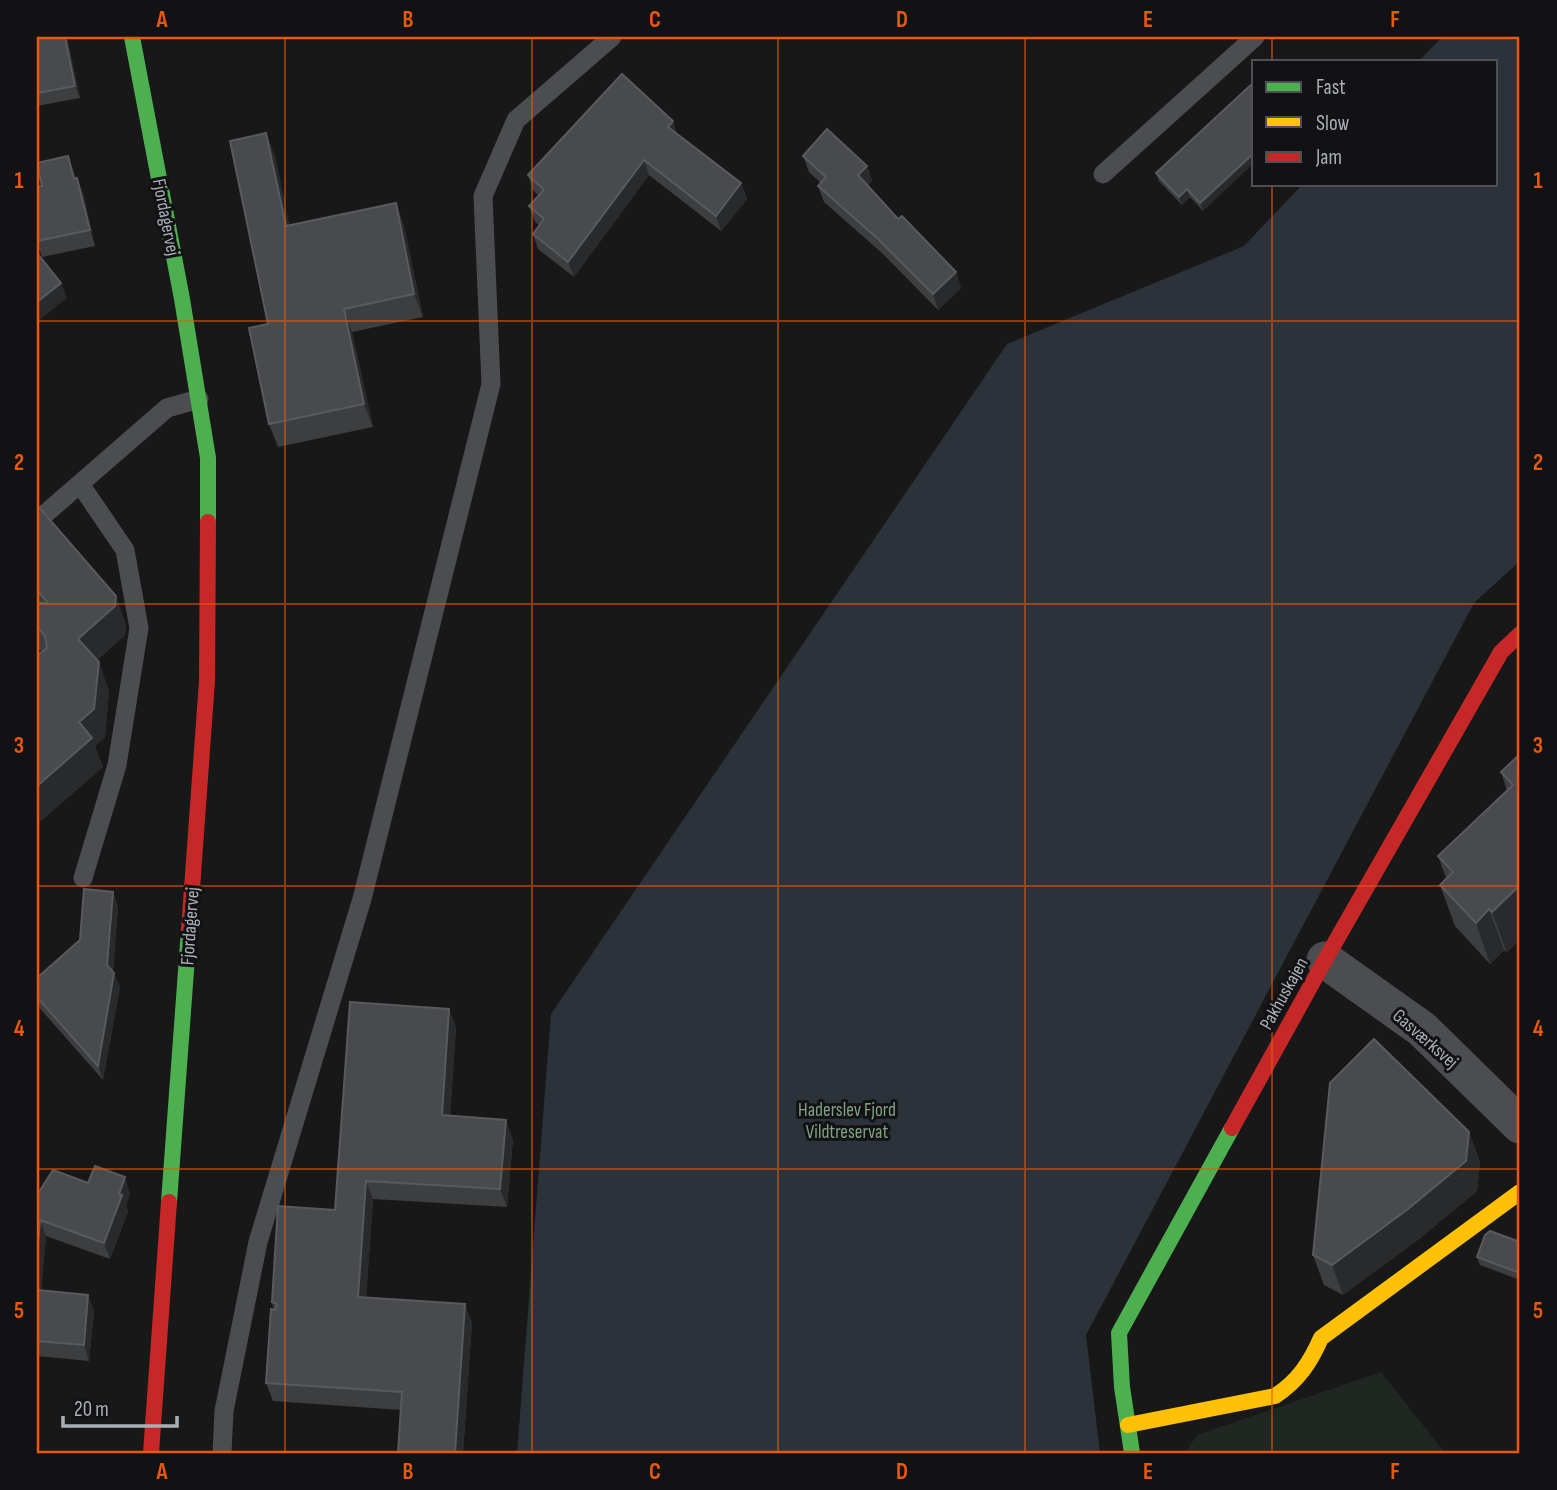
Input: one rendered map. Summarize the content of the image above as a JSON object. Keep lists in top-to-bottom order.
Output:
{
  "streets": {
    "street": ["Fjordagervej", "Pakhuskajen", "Gasværksvej"]
  },
  "crossings": [
    ["Pakhuskajen", "Gasværksvej"]
  ],
  "parks": ["Haderslev Fjord Vildtreservat"],
  "legend": ["Fast", "Slow", "Jam"],
  "scale_bar": "20 m",
  "grid": {
    "columns": [
      "A",
      "B",
      "C",
      "D",
      "E",
      "F"
    ],
    "rows": [
      "1",
      "2",
      "3",
      "4",
      "5"
    ]
  }
}
